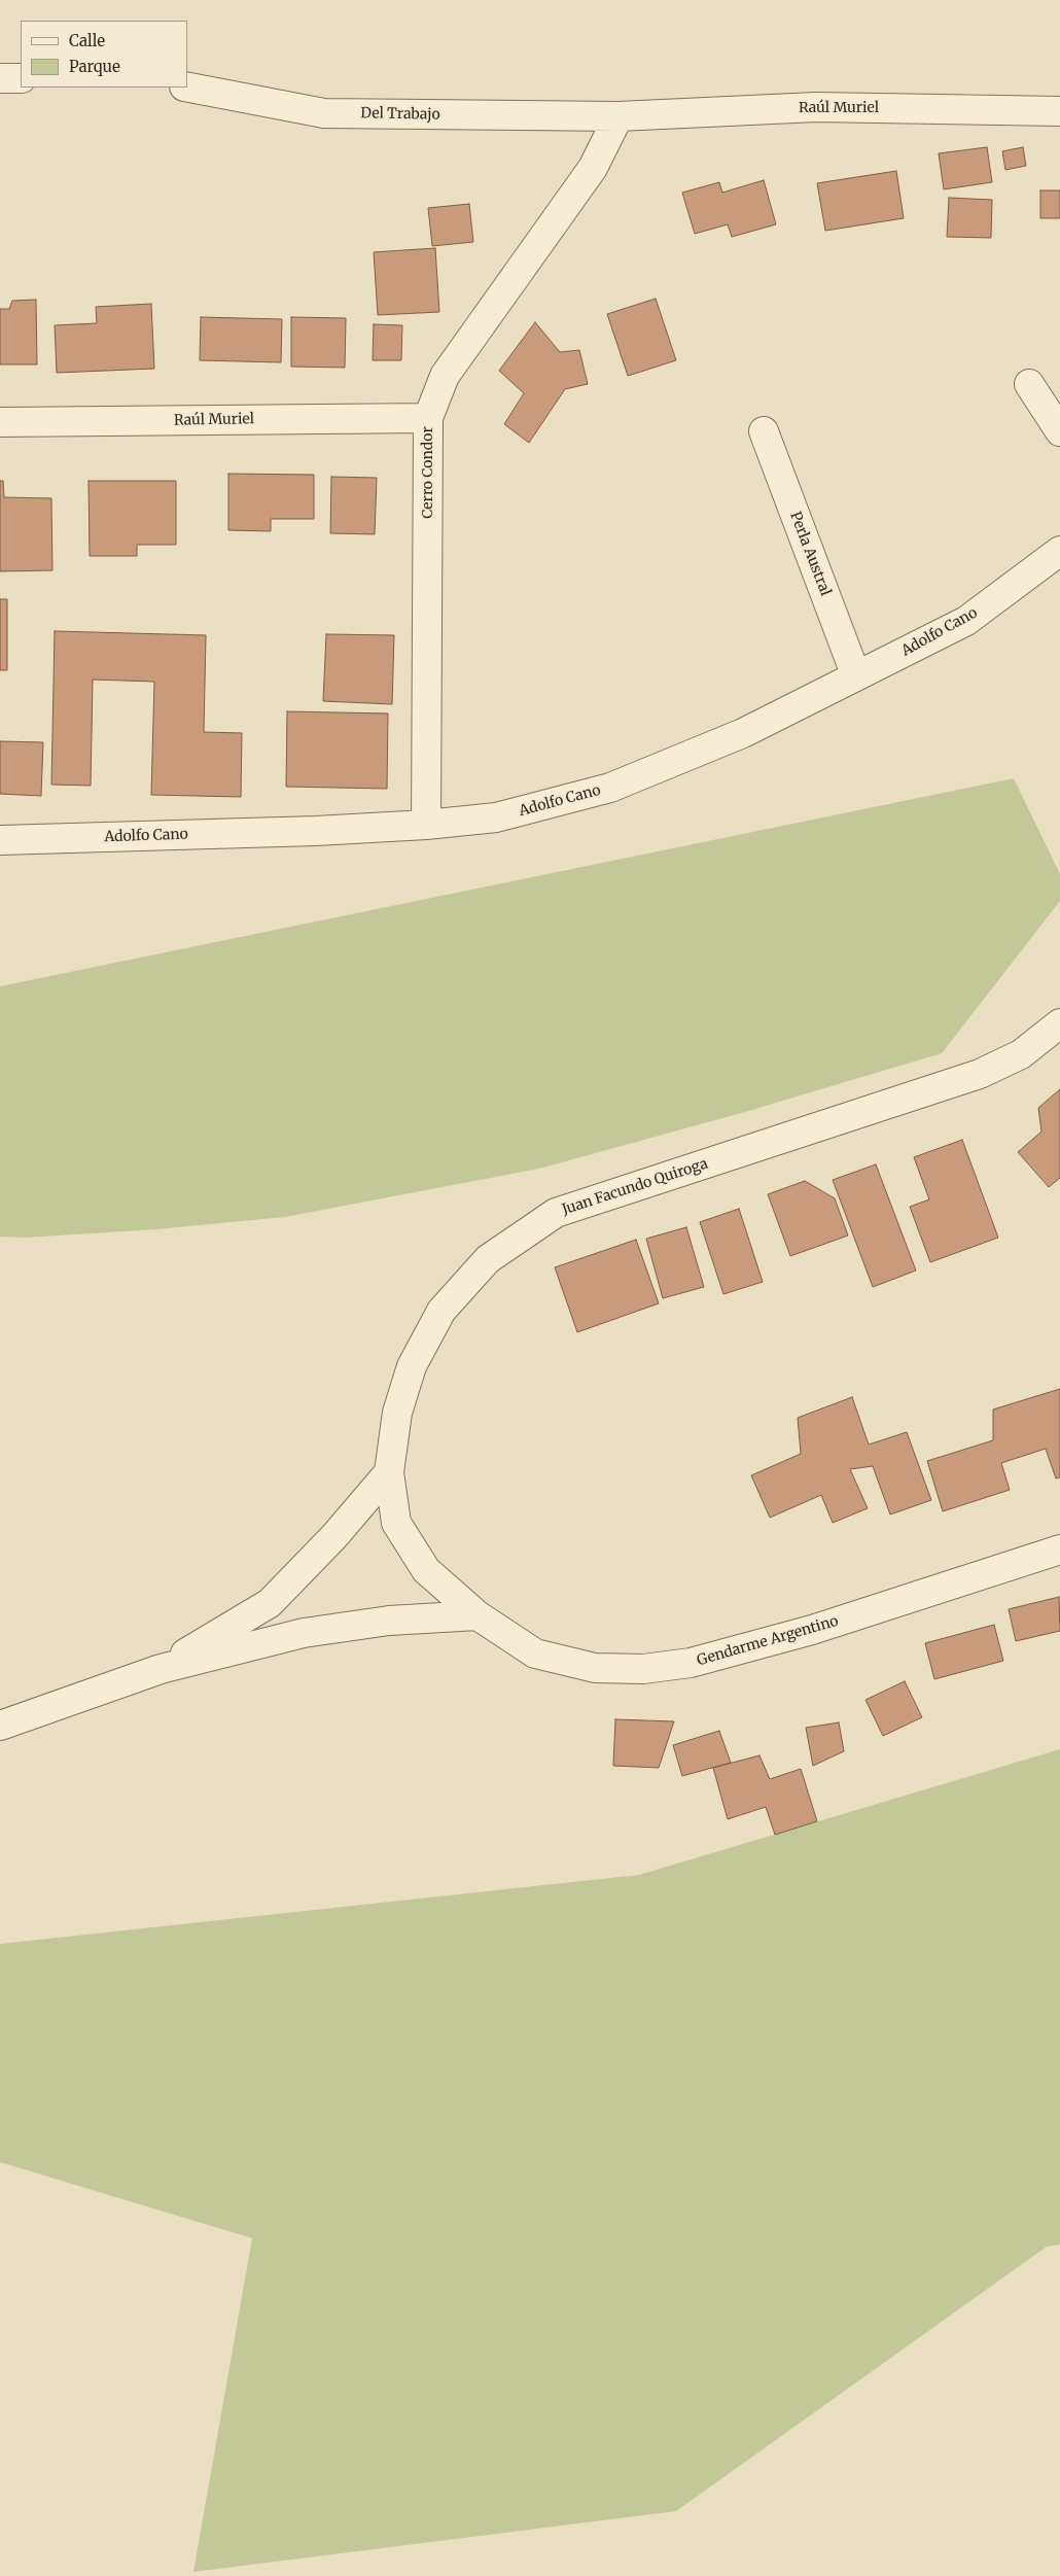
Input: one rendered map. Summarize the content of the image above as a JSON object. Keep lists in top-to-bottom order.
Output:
{
  "streets": {
    "street": [
      "Raúl Muriel",
      "Del Trabajo",
      "Cerro Condor",
      "Perla Austral",
      "Adolfo Cano",
      "Juan Facundo Quiroga",
      "Gendarme Argentino"
    ]
  },
  "crossings": [
    ["Raúl Muriel", "Del Trabajo"],
    ["Raúl Muriel", "Cerro Condor"],
    ["Del Trabajo", "Cerro Condor"],
    ["Cerro Condor", "Adolfo Cano"],
    ["Perla Austral", "Adolfo Cano"],
    ["Juan Facundo Quiroga", "Gendarme Argentino"]
  ],
  "legend": ["Calle", "Parque"]
}
